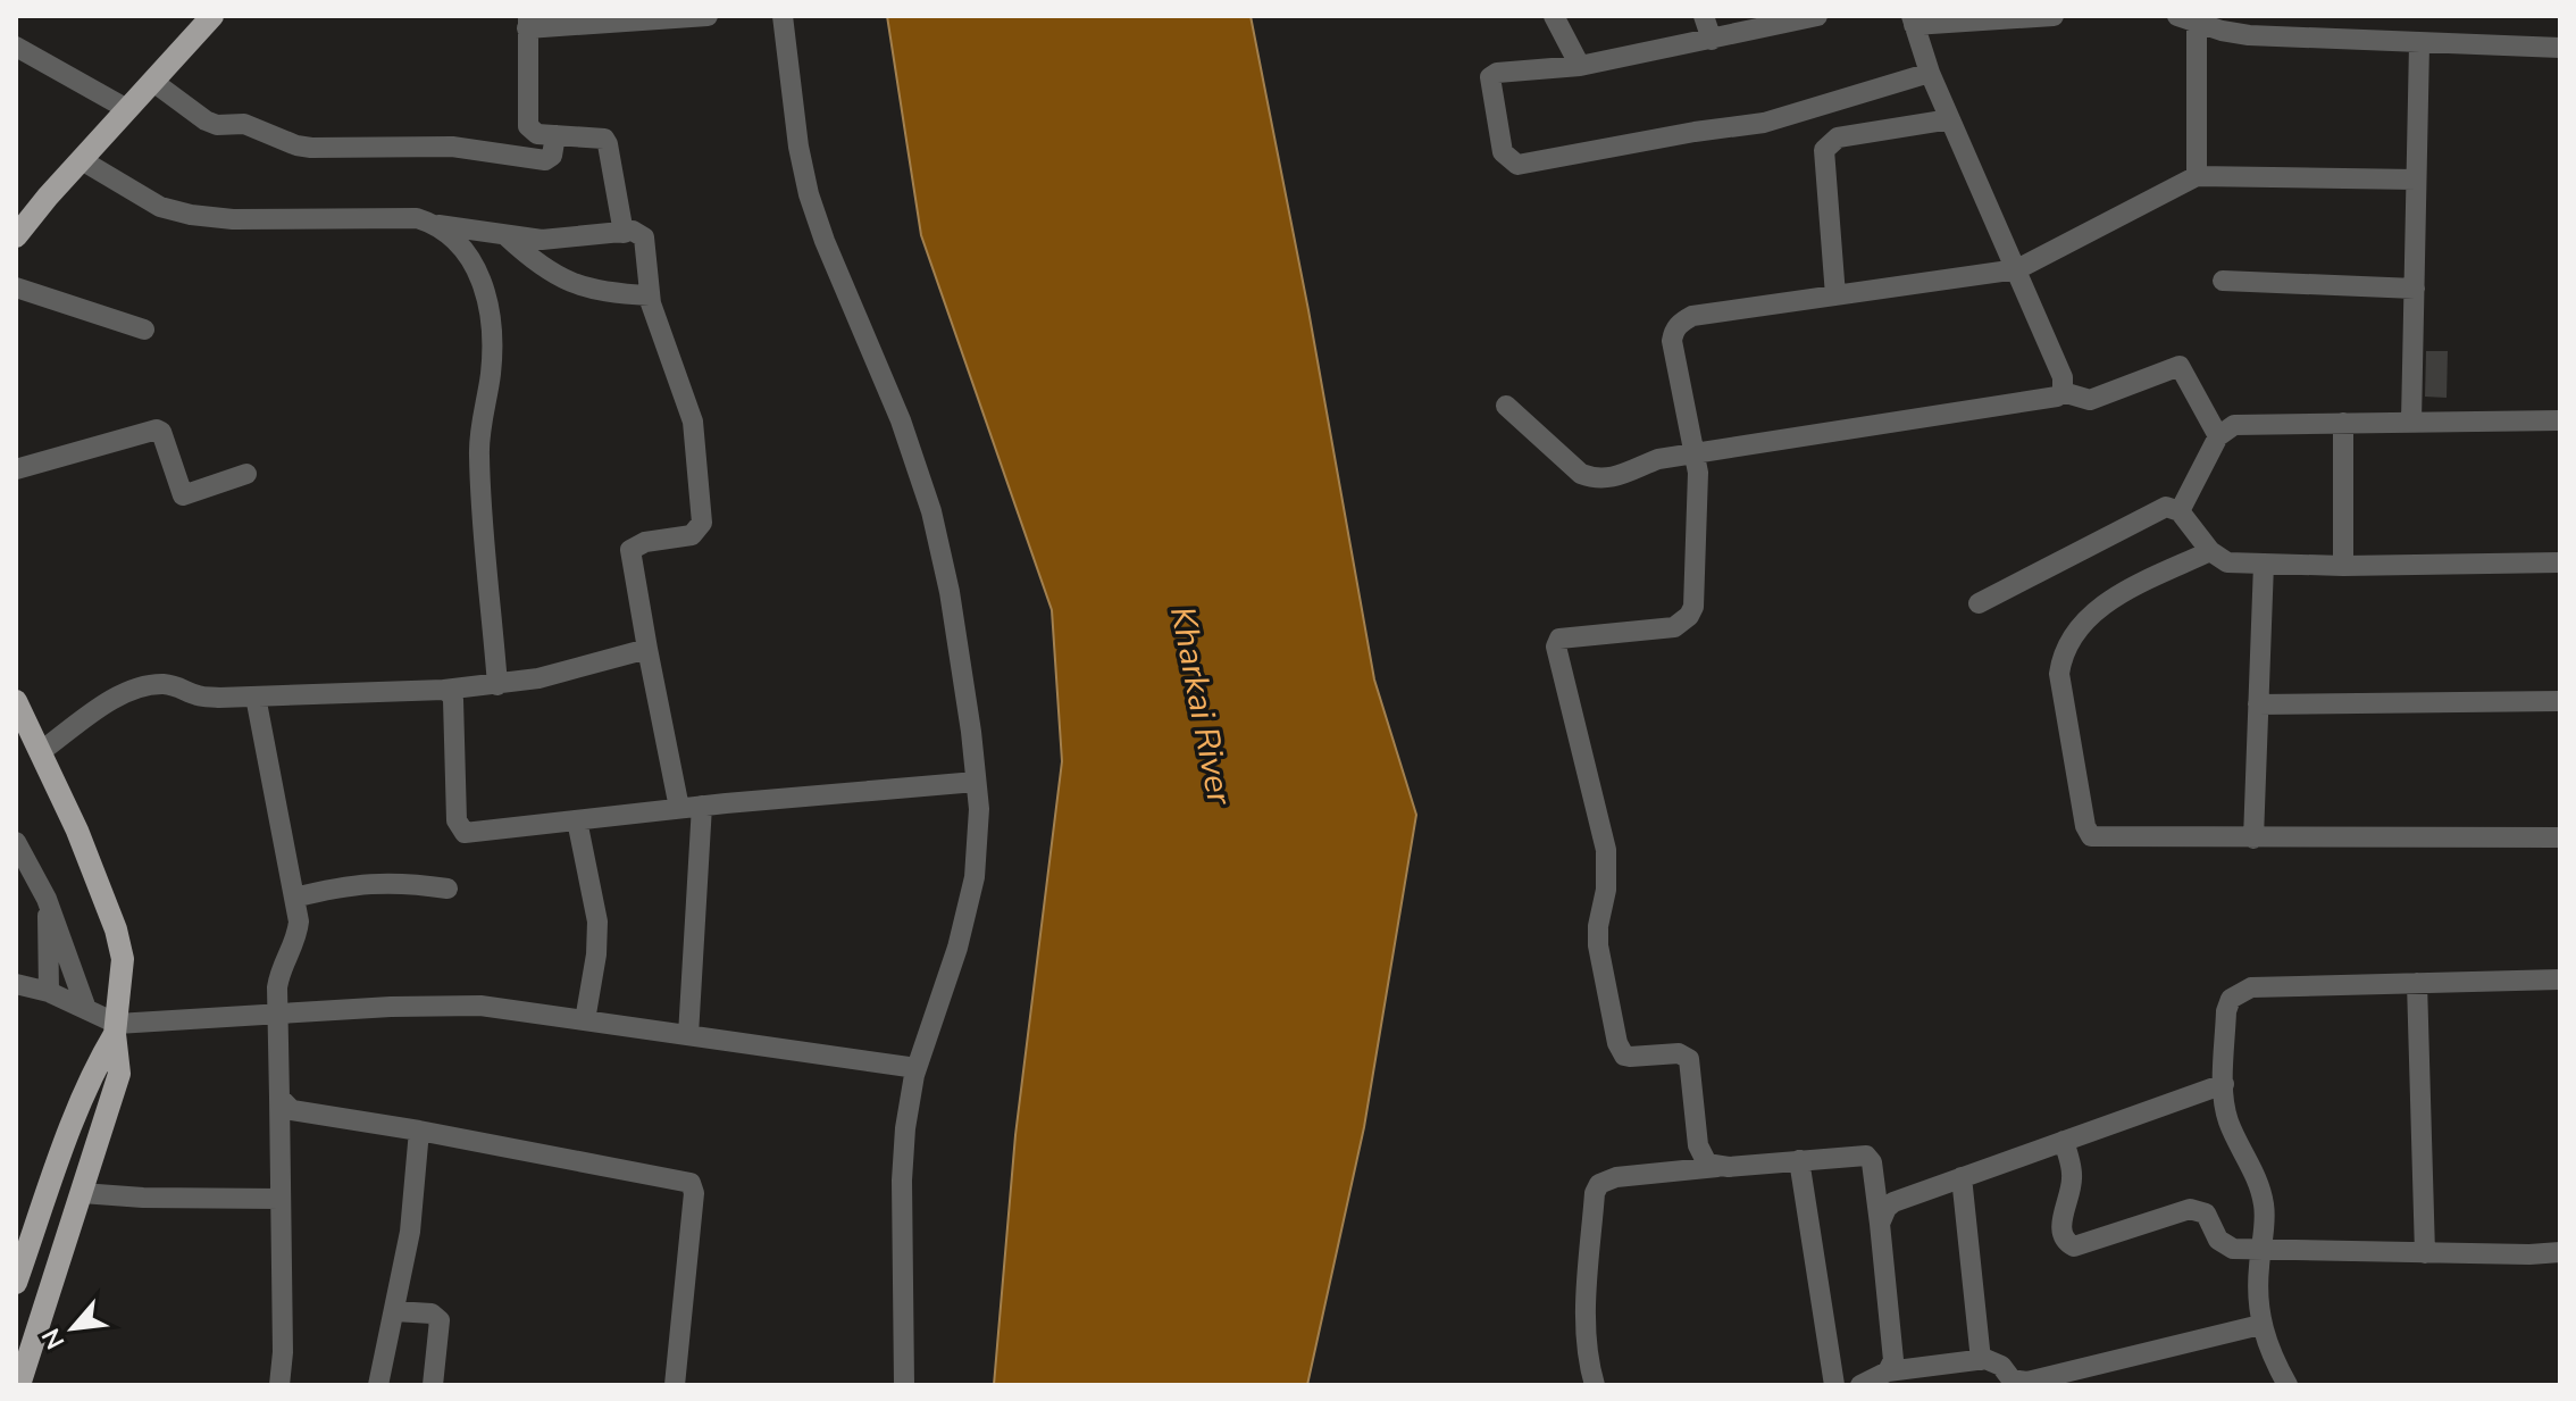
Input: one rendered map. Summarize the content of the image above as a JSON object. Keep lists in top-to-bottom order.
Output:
{
  "water": ["Kharkai River"],
  "north": "bottom left"
}
